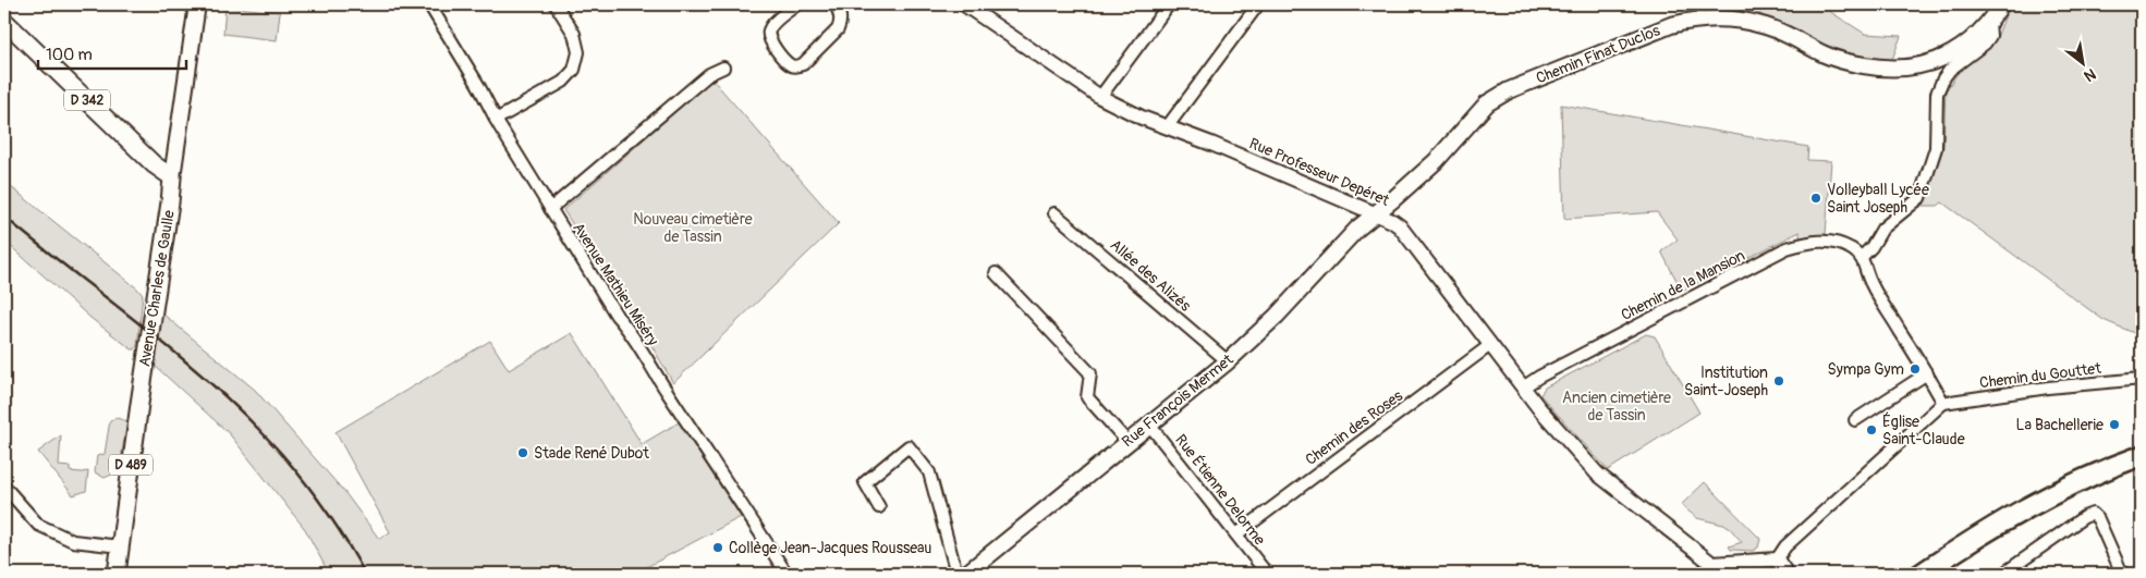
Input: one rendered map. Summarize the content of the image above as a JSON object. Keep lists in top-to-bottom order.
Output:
{
  "streets": {
    "main road": [
      "Chemin Finat Duclos",
      "D 342",
      "Avenue Charles de Gaulle",
      "Rue François Mermet",
      "D 489"
    ],
    "street": [
      "Rue Professeur Depéret",
      "Allée des Alizés",
      "Avenue Mathieu Miséry",
      "Chemin de la Mansion",
      "Chemin du Gouttet",
      "Chemin des Roses",
      "Rue Étienne Delorme"
    ]
  },
  "crossings": [
    ["Chemin Finat Duclos", "Rue Professeur Depéret"],
    ["Chemin Finat Duclos", "Rue François Mermet"],
    ["D 342", "Avenue Charles de Gaulle"],
    ["Rue Professeur Depéret", "Chemin de la Mansion"],
    ["Rue Professeur Depéret", "Rue François Mermet"],
    ["Rue Professeur Depéret", "Chemin des Roses"],
    ["Allée des Alizés", "Rue François Mermet"],
    ["Rue François Mermet", "Rue Étienne Delorme"],
    ["Chemin des Roses", "Rue Étienne Delorme"]
  ],
  "parks": ["Nouveau cimetière de Tassin", "Ancien cimetière de Tassin"],
  "places": [
    "Volleyball Lycée Saint Joseph",
    "Sympa Gym",
    "Institution Saint-Joseph",
    "La Bachellerie",
    "Église Saint-Claude",
    "Stade René Dubot",
    "Collège Jean-Jacques Rousseau"
  ],
  "scale_bar": "100 m",
  "north": "bottom right"
}
